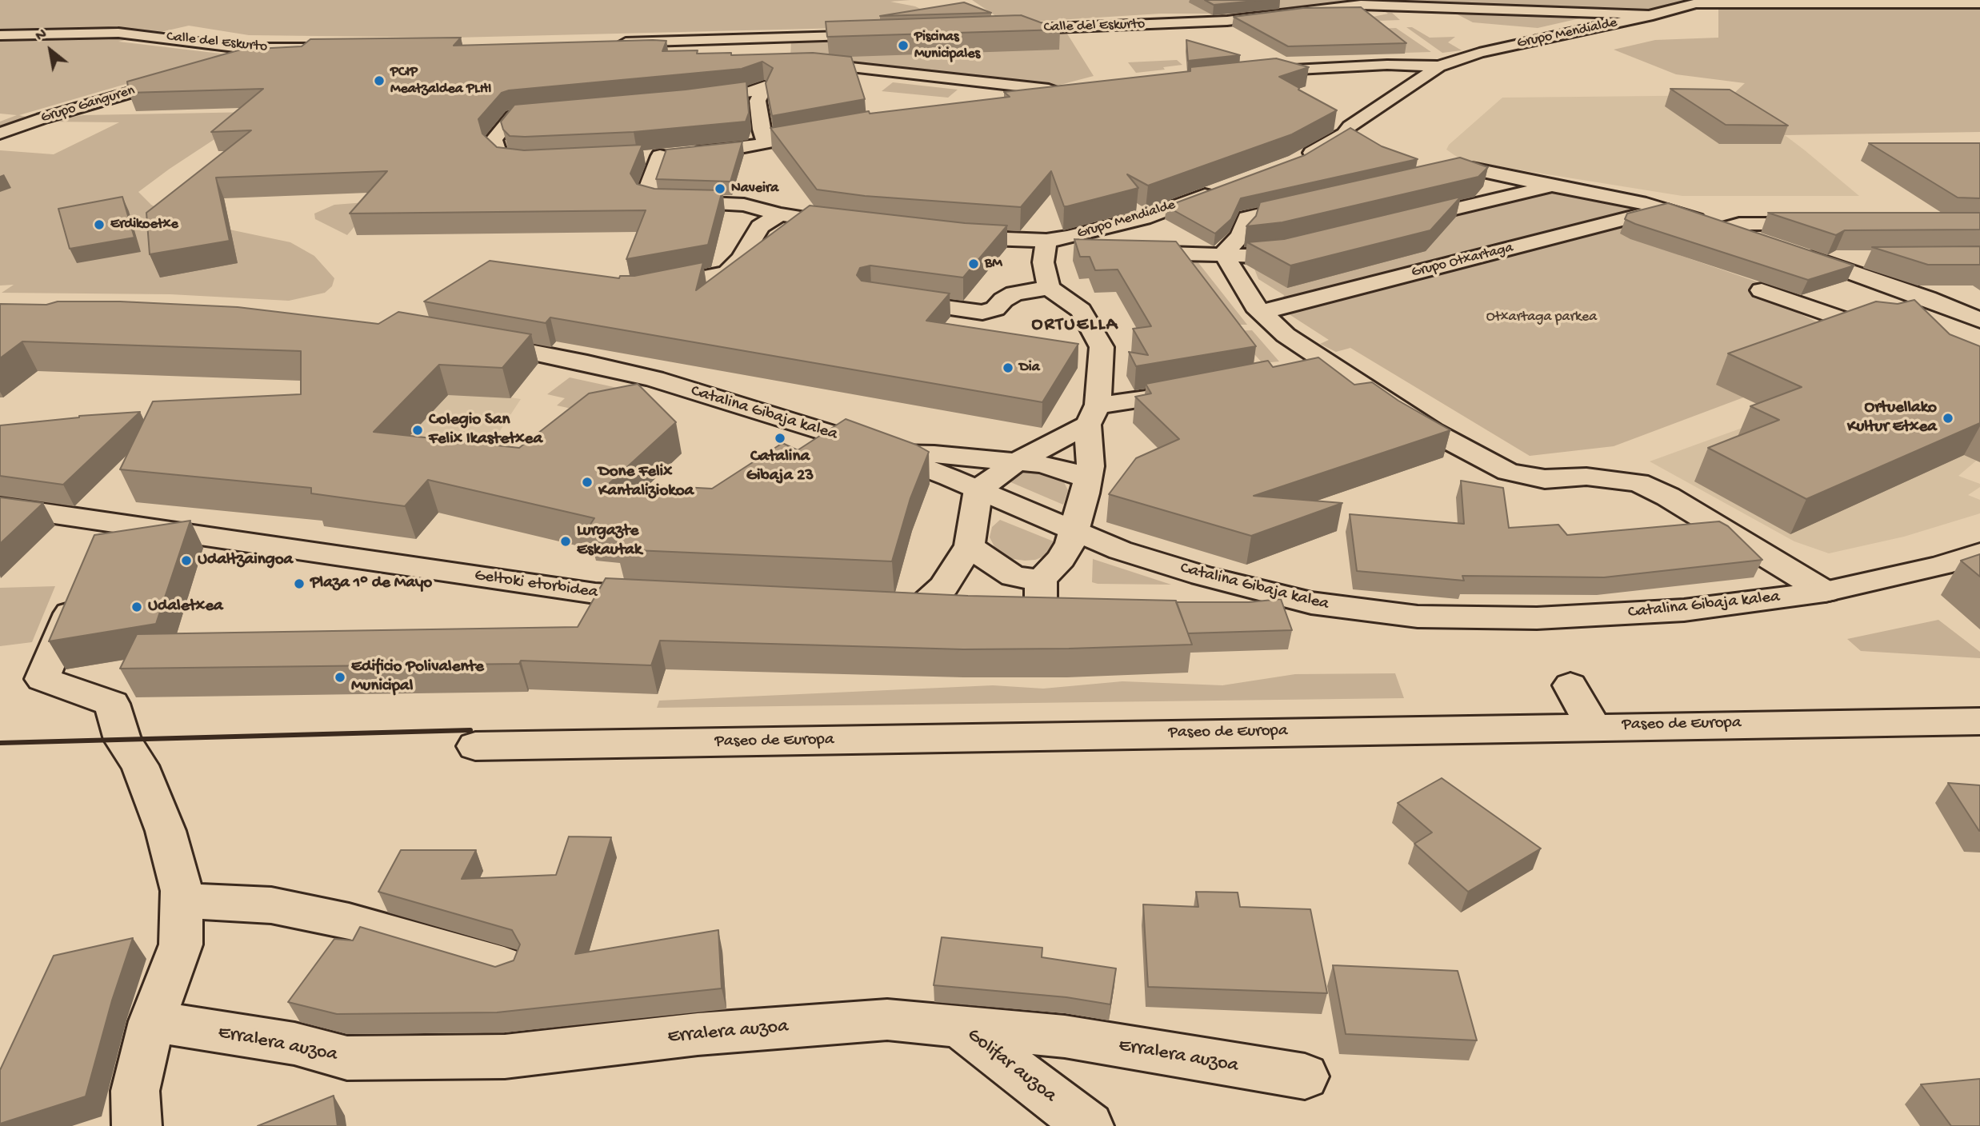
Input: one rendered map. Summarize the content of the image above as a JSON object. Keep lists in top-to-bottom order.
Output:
{
  "streets": {
    "street": [
      "Calle del Eskurto",
      "Grupo Mendialde",
      "Grupo Ganguren",
      "Grupo Otxartaga",
      "Catalina Gibaja kalea",
      "Geltoki etorbidea",
      "Paseo de Europa",
      "Erralera auzoa",
      "Golifar auzoa"
    ]
  },
  "crossings": [
    ["Calle del Eskurto", "Grupo Mendialde"],
    ["Erralera auzoa", "Golifar auzoa"]
  ],
  "districts": ["ORTUELLA"],
  "parks": ["Otxartaga parkea"],
  "places": [
    "Piscinas Municipales",
    "PCIP Meatzaldea PLHI",
    "Naveira",
    "Erdikoetxe",
    "BM",
    "Dia",
    "Ortuellako Kultur Etxea",
    "Colegio San Felix Ikastetxea",
    "Catalina Gibaja 23",
    "Done Felix Kantaliziokoa",
    "Lurgazte Eskautak",
    "Udaltzaingoa",
    "Plaza 1° de Mayo",
    "Udaletxea",
    "Edificio Polivalente Municipal"
  ],
  "north": "top left"
}
